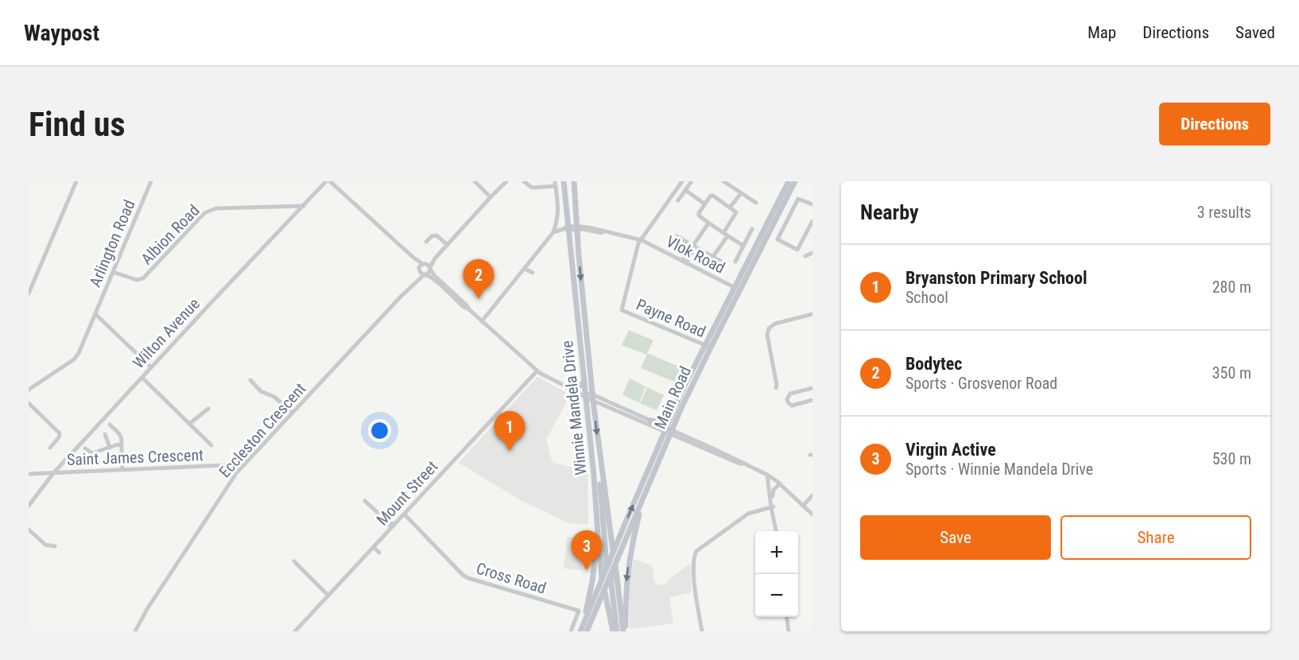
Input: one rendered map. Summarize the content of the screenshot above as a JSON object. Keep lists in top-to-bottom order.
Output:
{
  "streets": {
    "main road": ["Main Road", "Winnie Mandela Drive"],
    "street": [
      "Albion Road",
      "Arlington Road",
      "Vlok Road",
      "Payne Road",
      "Wilton Avenue",
      "Eccleston Crescent",
      "Saint James Crescent",
      "Mount Street",
      "Cross Road"
    ]
  },
  "crossings": [
    ["Albion Road", "Arlington Road"],
    ["Albion Road", "Wilton Avenue"],
    ["Vlok Road", "Payne Road"],
    ["Vlok Road", "Main Road"],
    ["Vlok Road", "Winnie Mandela Drive"],
    ["Payne Road", "Main Road"],
    ["Wilton Avenue", "Saint James Crescent"],
    ["Main Road", "Winnie Mandela Drive"],
    ["Eccleston Crescent", "Saint James Crescent"],
    ["Mount Street", "Cross Road"]
  ],
  "page": {
    "header": "Waypost",
    "nav": ["Map", "Directions", "Saved"],
    "buttons": [
      "Directions",
      ["Save", "Share"]
    ],
    "title": "Find us",
    "heading": ["Nearby", "3 results"],
    "list": [
      {
        "mark": "1",
        "name": "Bryanston Primary School",
        "note": "School",
        "value": "280 m"
      },
      {
        "mark": "2",
        "name": "Bodytec",
        "note": "Sports · Grosvenor Road",
        "value": "350 m"
      },
      {
        "mark": "3",
        "name": "Virgin Active",
        "note": "Sports · Winnie Mandela Drive",
        "value": "530 m"
      }
    ],
    "pins": ["2", "1", "3"],
    "map_buttons": ["+", "−"]
  }
}
